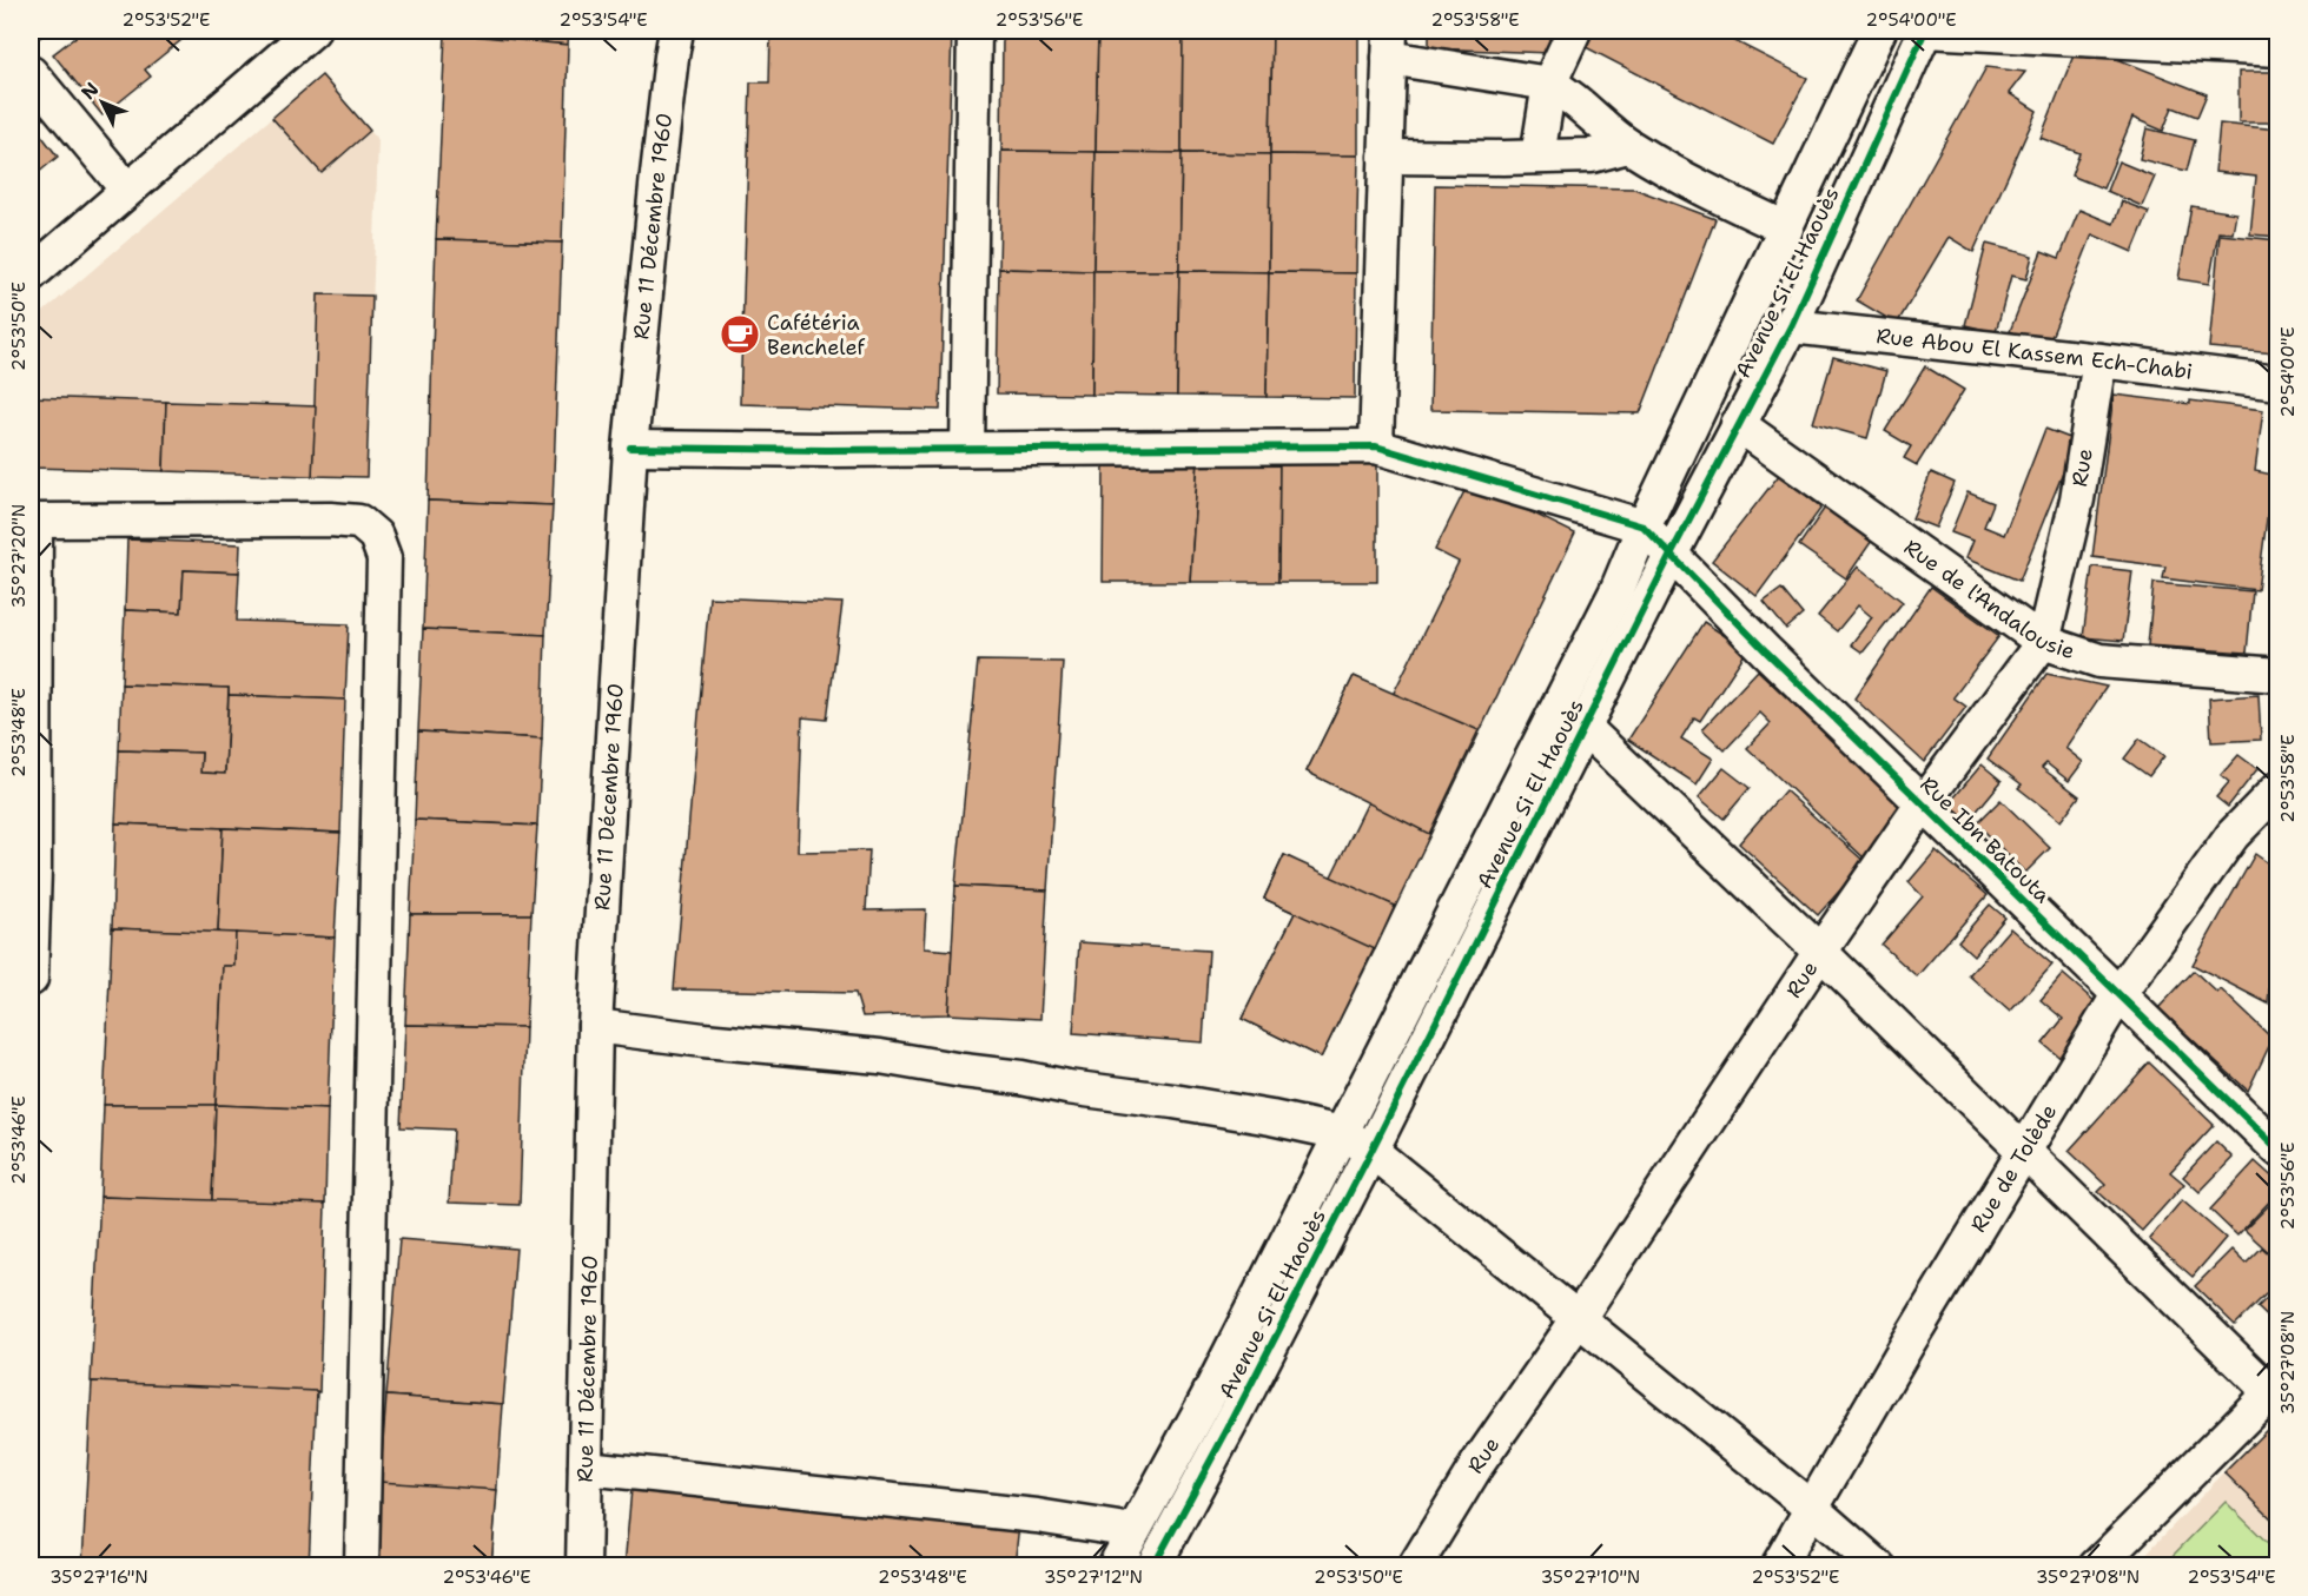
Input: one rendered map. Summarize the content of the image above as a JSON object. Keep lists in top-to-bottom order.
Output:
{
  "streets": {
    "street": [
      "Rue 11 Décembre 1960",
      "Avenue Si El Haouès",
      "Rue Abou El Kassem Ech-Chabi",
      "Rue",
      "Rue de l'Andalousie",
      "Rue Ibn Batouta",
      "Rue de Tolède"
    ]
  },
  "crossings": [
    ["Avenue Si El Haouès", "Rue Abou El Kassem Ech-Chabi"],
    ["Avenue Si El Haouès", "Rue de l'Andalousie"],
    ["Avenue Si El Haouès", "Rue Ibn Batouta"],
    ["Rue Abou El Kassem Ech-Chabi", "Rue"],
    ["Rue", "Rue de l'Andalousie"],
    ["Rue", "Rue Ibn Batouta"],
    ["Rue Ibn Batouta", "Rue de Tolède"]
  ],
  "places": {
    "cafe": ["Cafétéria Benchelef"]
  },
  "north": "top left",
  "coordinates": [
    "2°53'52\"E",
    "2°53'54\"E",
    "2°53'56\"E",
    "2°53'58\"E",
    "2°54'00\"E",
    "2°53'50\"E",
    "35°27'20\"N",
    "2°53'48\"E",
    "2°53'46\"E",
    "35°27'08\"N",
    "35°27'16\"N",
    "35°27'12\"N",
    "35°27'10\"N"
  ]
}
